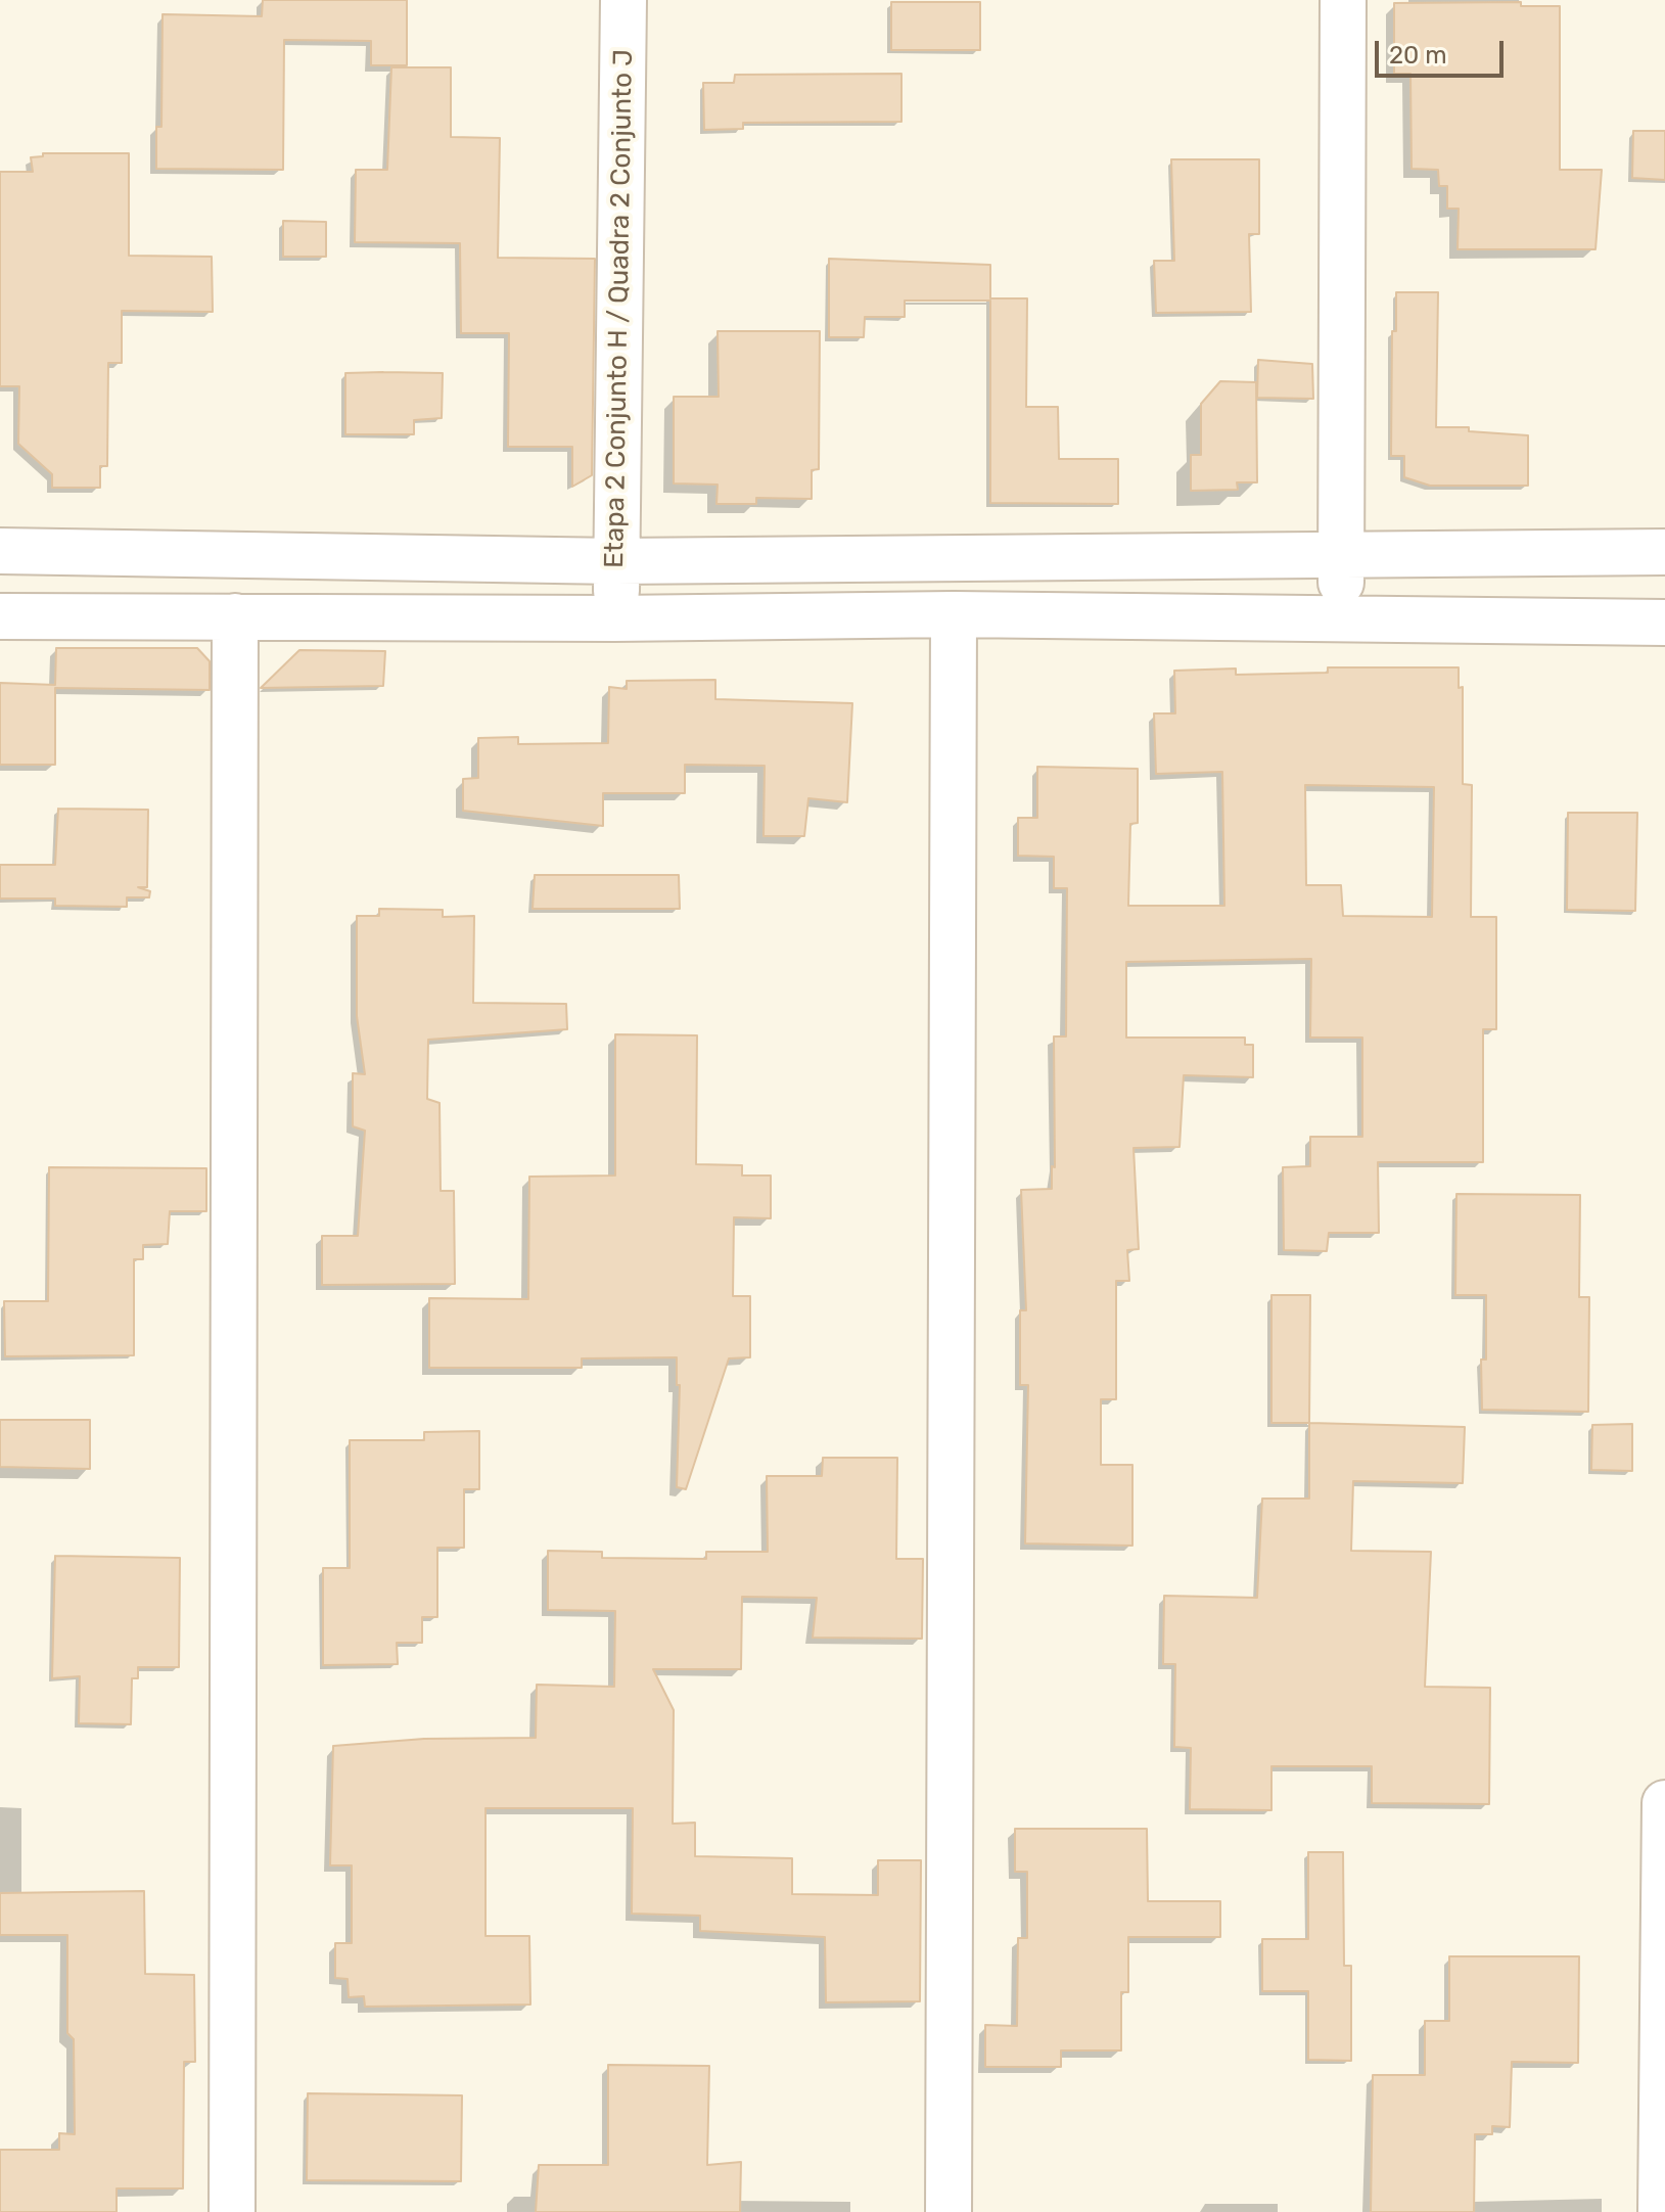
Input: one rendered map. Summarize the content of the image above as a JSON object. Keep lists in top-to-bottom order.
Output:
{
  "streets": {
    "street": ["Etapa 2 Conjunto H / Quadra 2 Conjunto J"]
  },
  "scale_bar": "20 m"
}
